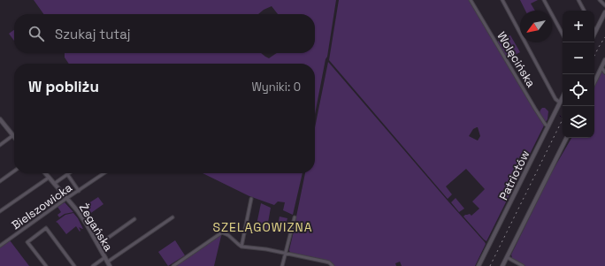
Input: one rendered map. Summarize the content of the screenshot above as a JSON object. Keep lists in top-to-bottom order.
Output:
{
  "streets": {
    "main road": ["Patriotów", "Żegańska"],
    "street": ["Wolęcińska", "Bielszowicka"]
  },
  "crossings": [
    ["Wolęcińska", "Patriotów"],
    ["Bielszowicka", "Żegańska"]
  ],
  "districts": ["SZELĄGOWIZNA"],
  "north": "bottom left",
  "page": {
    "map_buttons": ["+", "−"],
    "search": "Szukaj tutaj",
    "heading": ["W pobliżu", "Wyniki: 0"]
  }
}
